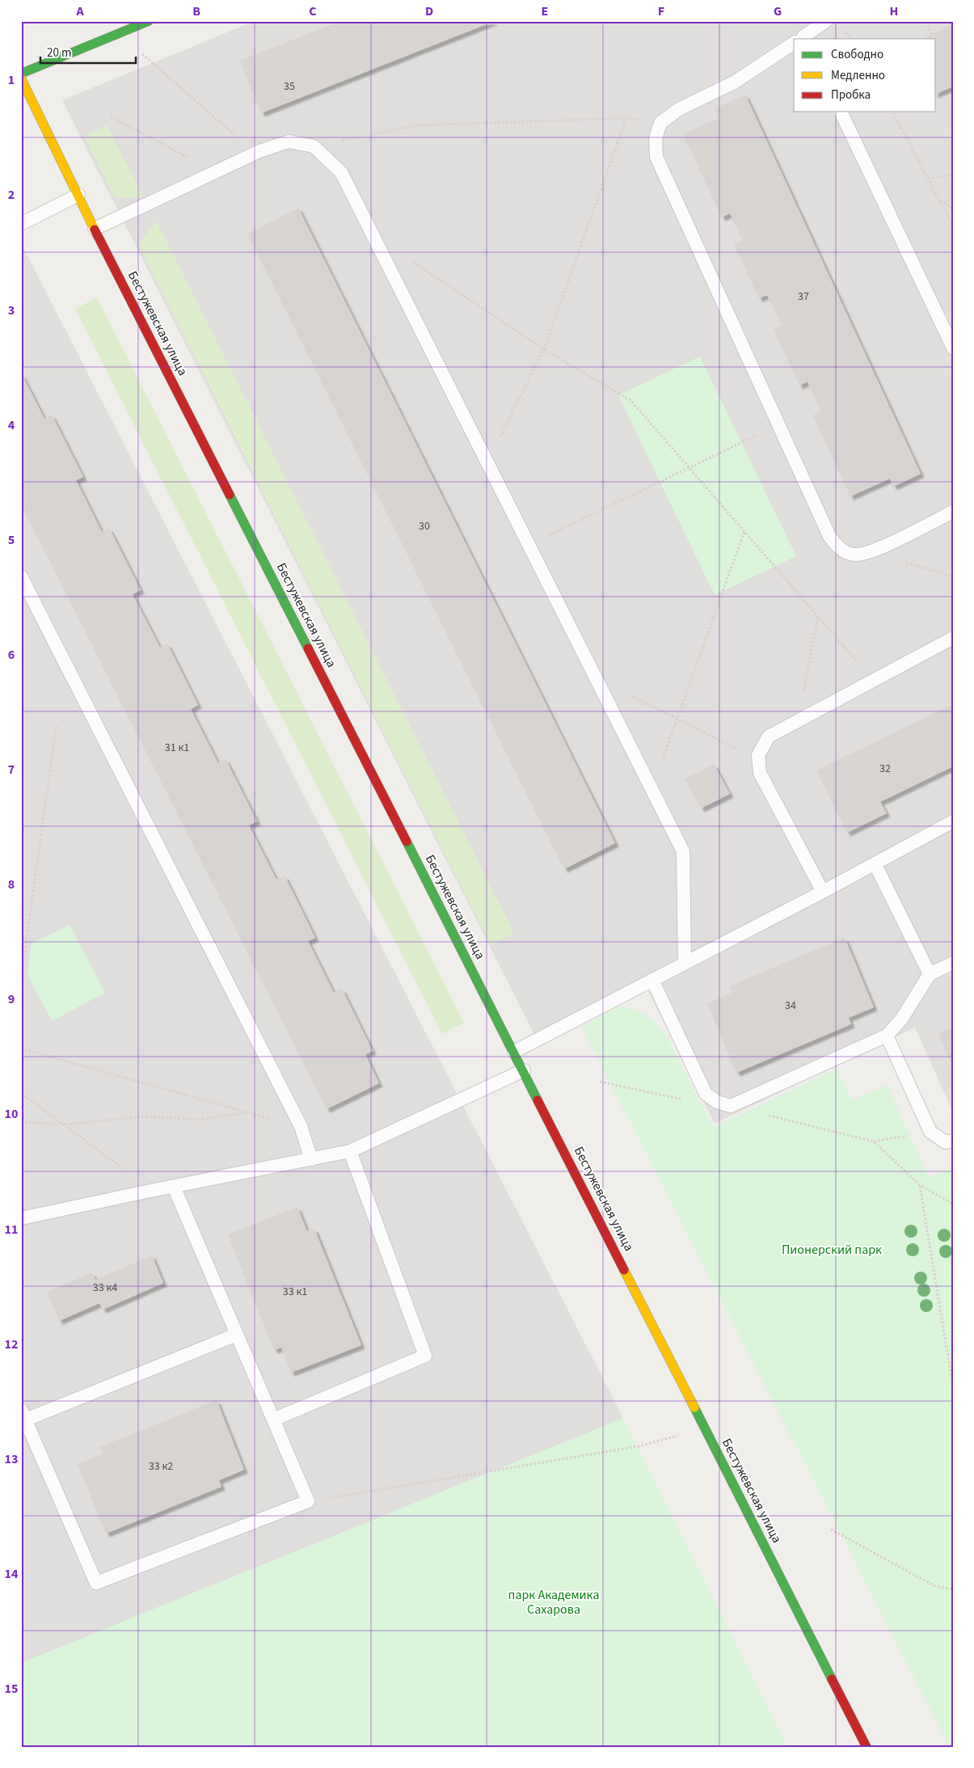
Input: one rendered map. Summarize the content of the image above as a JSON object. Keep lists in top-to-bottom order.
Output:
{
  "streets": {
    "street": ["Бестужевская улица"]
  },
  "parks": ["Пионерский парк", "парк Академика Сахарова"],
  "house_numbers": [
    "35",
    "37",
    "30",
    "31 к1",
    "32",
    "34",
    "33 к4",
    "33 к1",
    "33 к2"
  ],
  "legend": ["Свободно", "Медленно", "Пробка"],
  "scale_bar": "20 m",
  "grid": {
    "columns": [
      "A",
      "B",
      "C",
      "D",
      "E",
      "F",
      "G",
      "H"
    ],
    "rows": [
      "1",
      "2",
      "3",
      "4",
      "5",
      "6",
      "7",
      "8",
      "9",
      "10",
      "11",
      "12",
      "13",
      "14",
      "15"
    ]
  }
}
